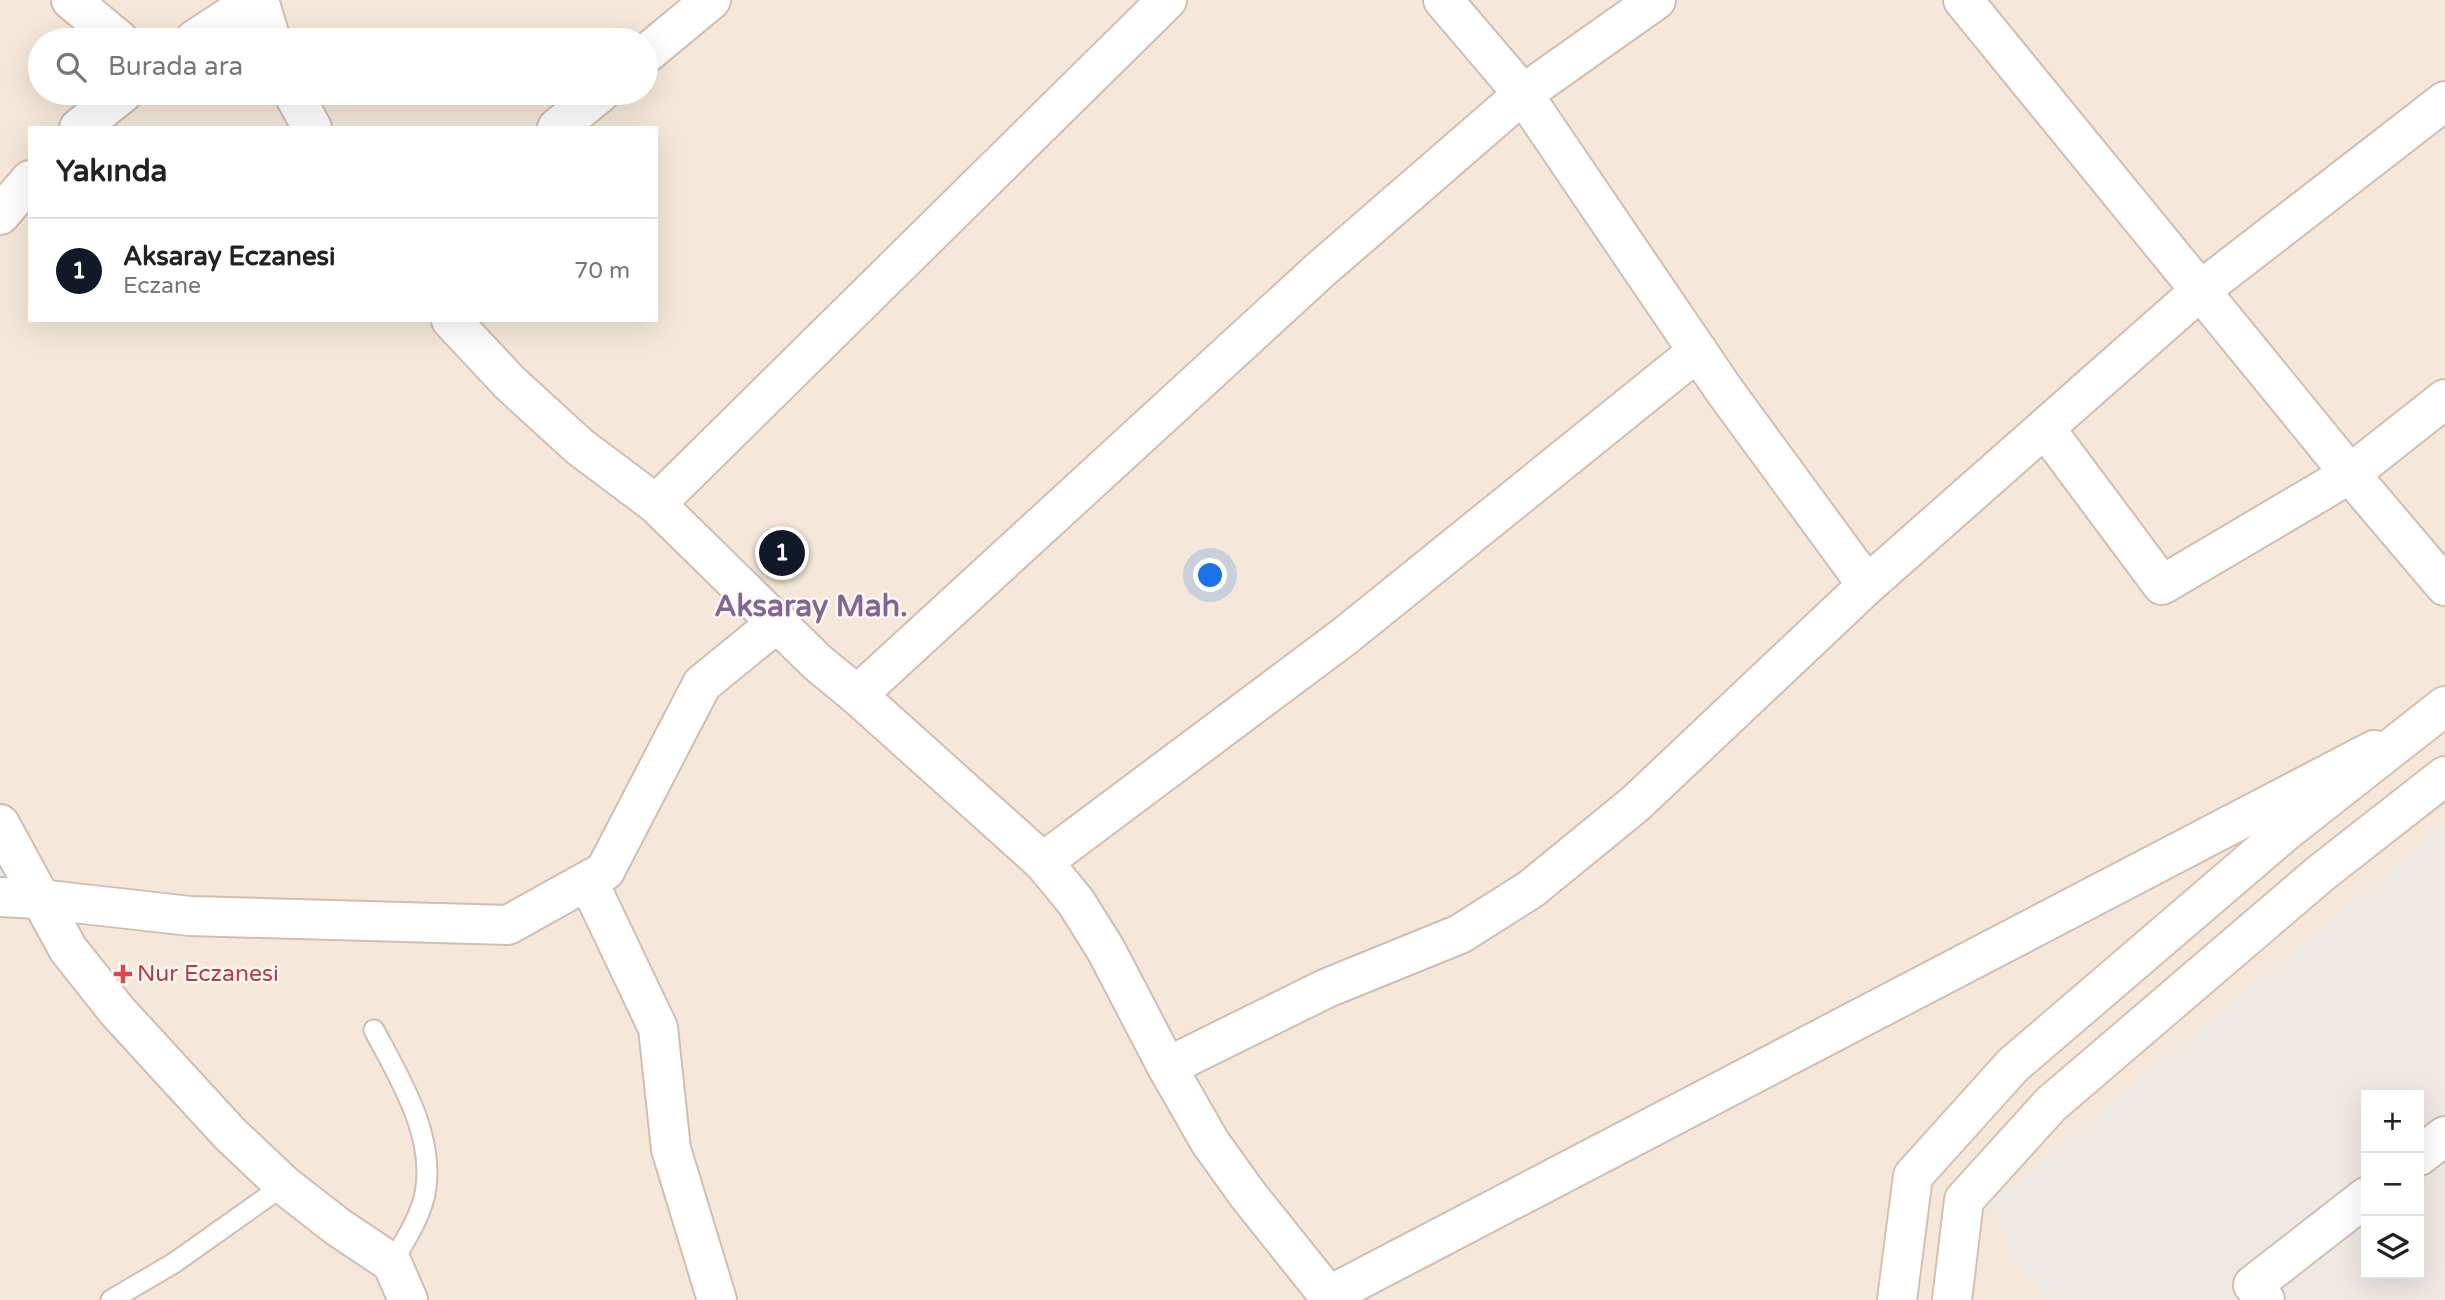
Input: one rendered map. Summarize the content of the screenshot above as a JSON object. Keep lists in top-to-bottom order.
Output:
{
  "districts": ["Aksaray Mah."],
  "places": {
    "health": ["Nur Eczanesi"]
  },
  "page": {
    "search": "Burada ara",
    "heading": "Yakında",
    "list": [
      {
        "mark": "1",
        "name": "Aksaray Eczanesi",
        "note": "Eczane",
        "value": "70 m"
      }
    ],
    "pins": "1",
    "map_buttons": ["+", "−"]
  }
}
